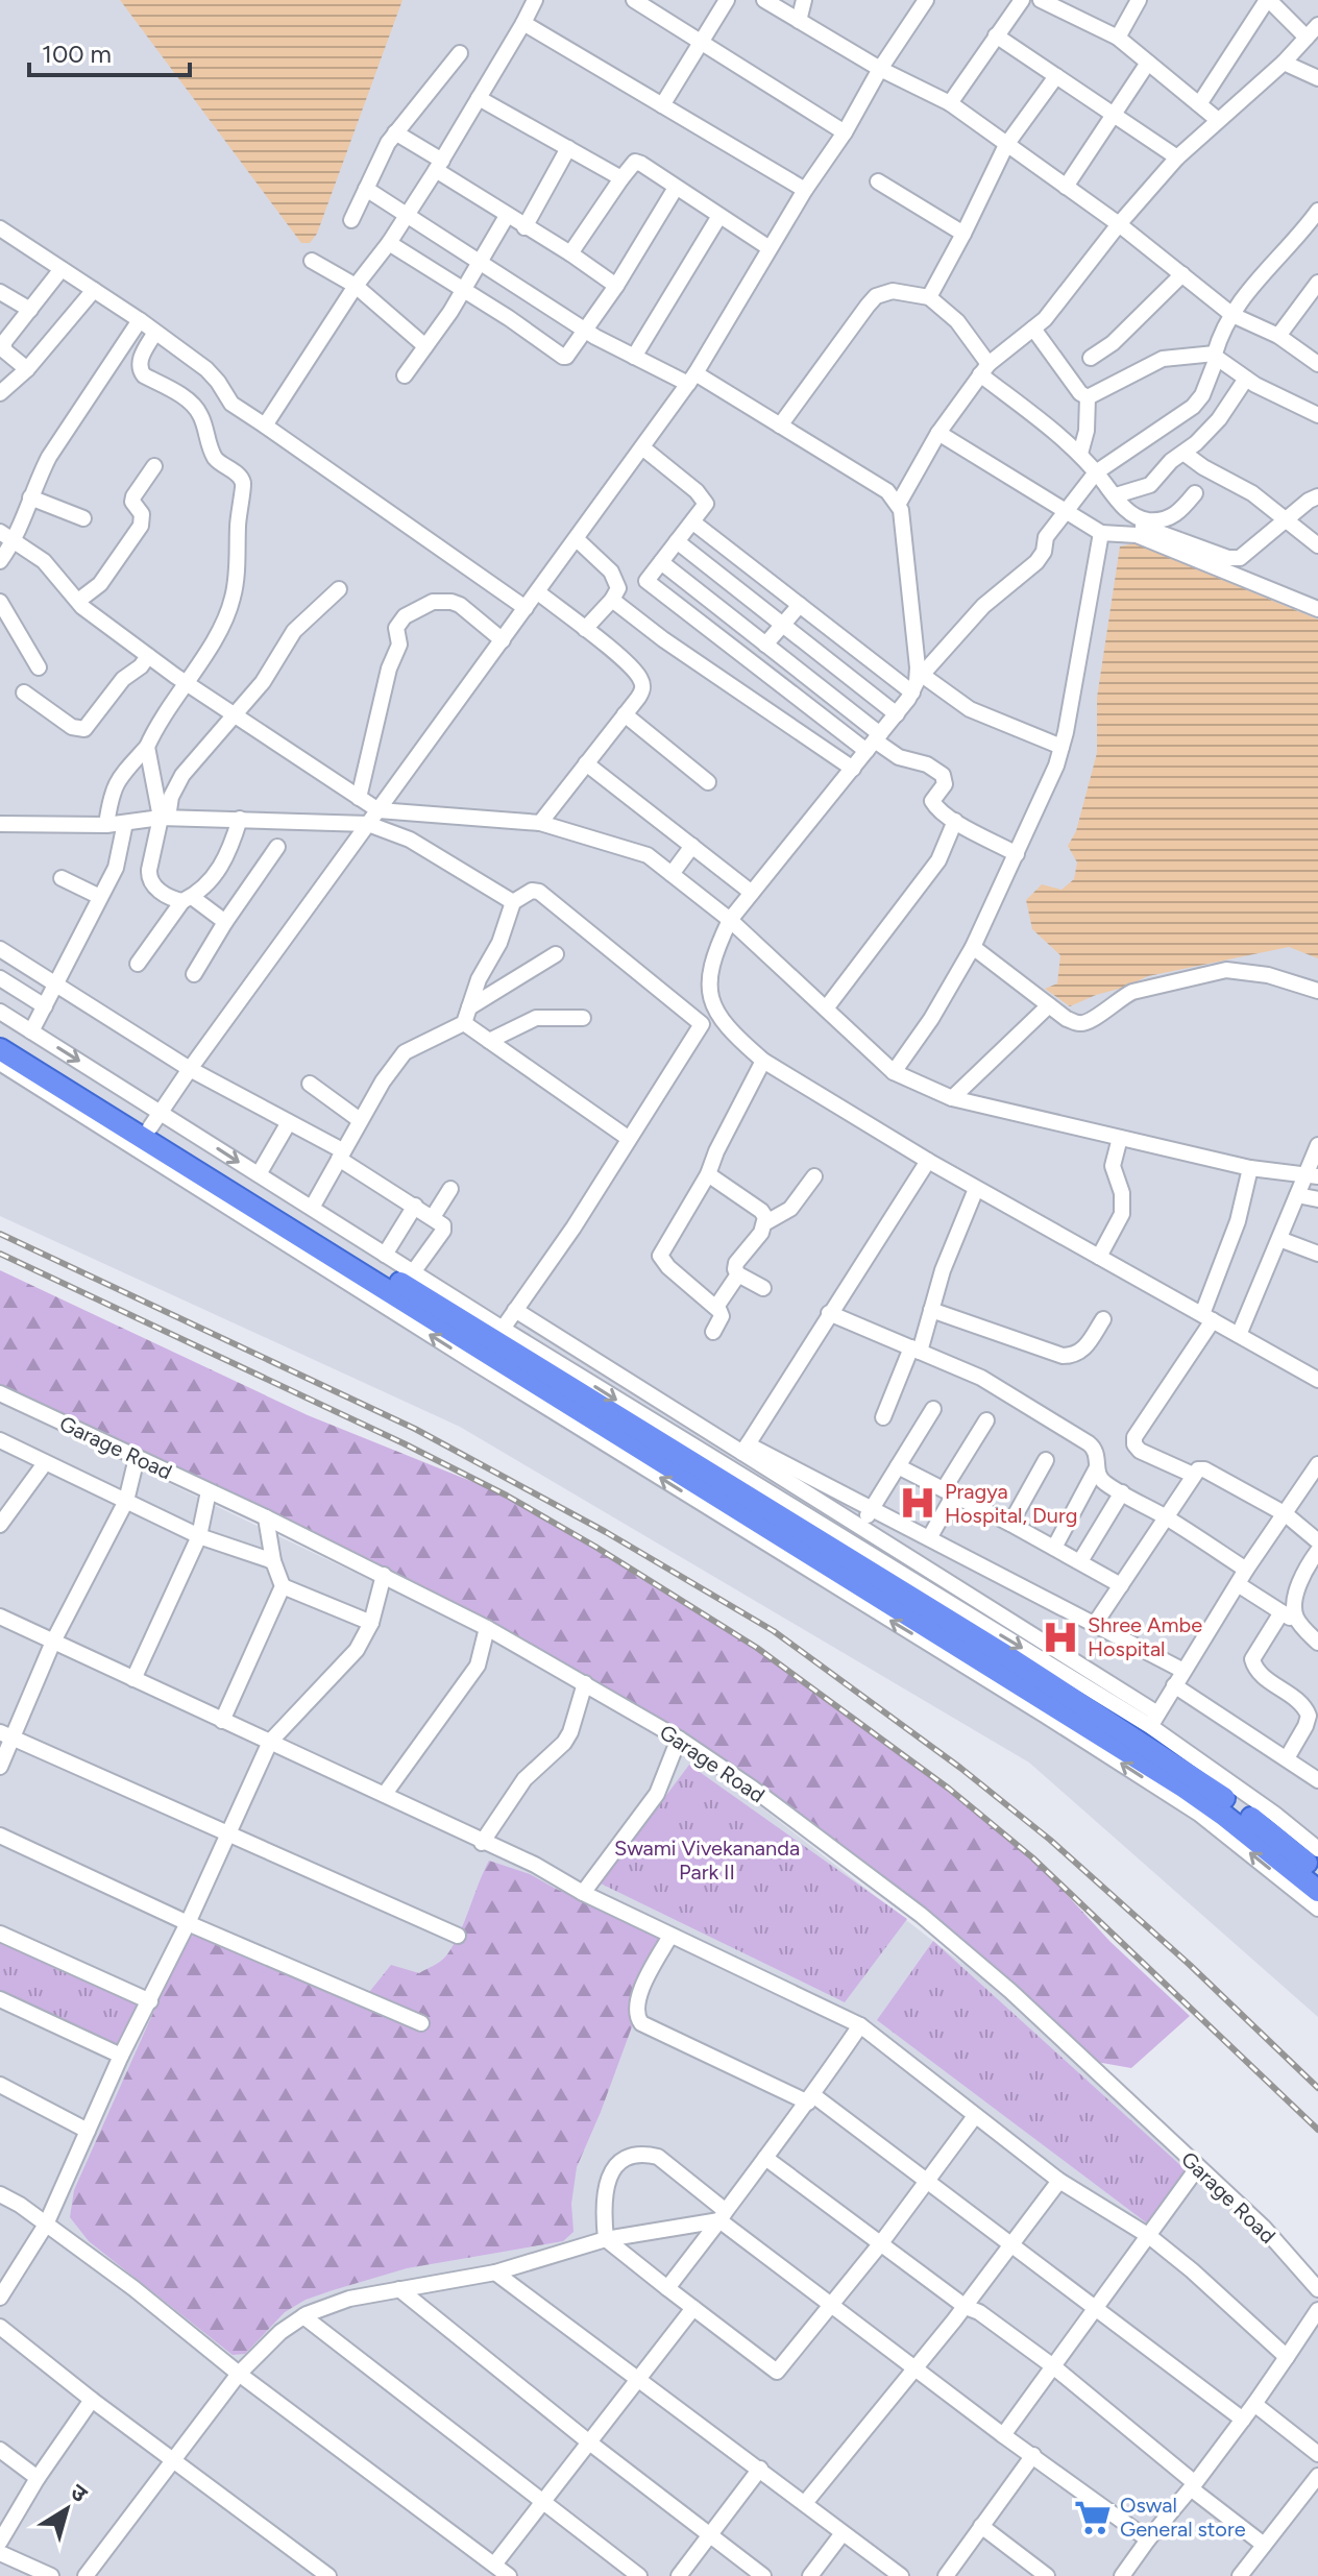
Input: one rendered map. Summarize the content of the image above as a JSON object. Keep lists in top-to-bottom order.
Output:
{
  "streets": {
    "street": ["Garage Road"]
  },
  "parks": ["Swami Vivekananda Park II"],
  "places": {
    "hospital": ["Pragya Hospital, Durg", "Shree Ambe Hospital"],
    "supermarket": ["Oswal General store"]
  },
  "scale_bar": "100 m",
  "north": "top right"
}
